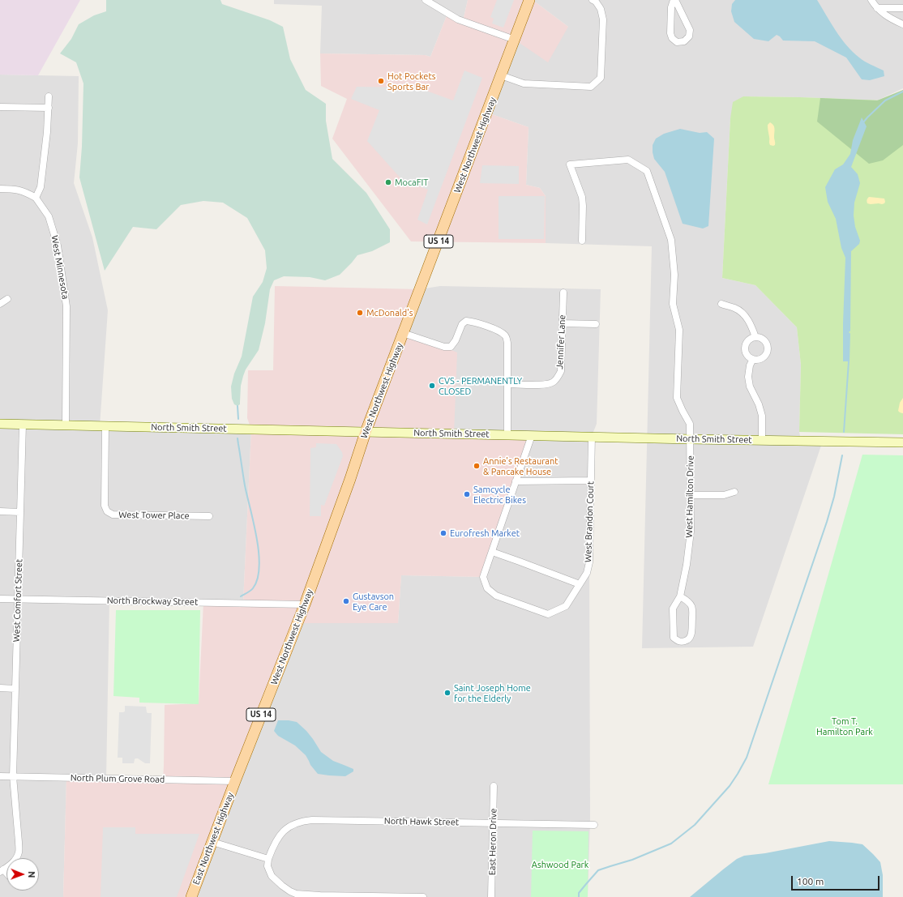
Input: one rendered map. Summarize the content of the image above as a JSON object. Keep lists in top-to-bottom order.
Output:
{
  "streets": {
    "main road": ["West Northwest Highway", "US 14", "East Northwest Highway"],
    "street": [
      "West Minnesota",
      "Jennifer Lane",
      "North Smith Street",
      "West Hamilton Drive",
      "West Tower Place",
      "West Brandon Court",
      "West Comfort Street",
      "North Brockway Street",
      "North Plum Grove Road",
      "North Hawk Street",
      "East Heron Drive"
    ]
  },
  "crossings": [
    ["West Northwest Highway", "North Smith Street"],
    ["West Northwest Highway", "North Brockway Street"],
    ["West Northwest Highway", "North Plum Grove Road"],
    ["West Northwest Highway", "East Northwest Highway"],
    ["West Minnesota", "North Smith Street"],
    ["North Smith Street", "West Hamilton Drive"],
    ["North Smith Street", "West Tower Place"],
    ["North Smith Street", "West Brandon Court"],
    ["North Smith Street", "West Comfort Street"],
    ["West Comfort Street", "North Brockway Street"],
    ["West Comfort Street", "North Plum Grove Road"],
    ["North Plum Grove Road", "East Northwest Highway"],
    ["North Hawk Street", "East Heron Drive"]
  ],
  "parks": ["Tom T. Hamilton Park", "Ashwood Park"],
  "places": [
    "Hot Pockets Sports Bar",
    "MocaFIT",
    "McDonald's",
    "CVS - PERMANENTLY CLOSED",
    "Annie's Restaurant & Pancake House",
    "Samcycle Electric Bikes",
    "Eurofresh Market",
    "Gustavson Eye Care",
    "Saint Joseph Home for the Elderly"
  ],
  "scale_bar": "100 m",
  "north": "right"
}
